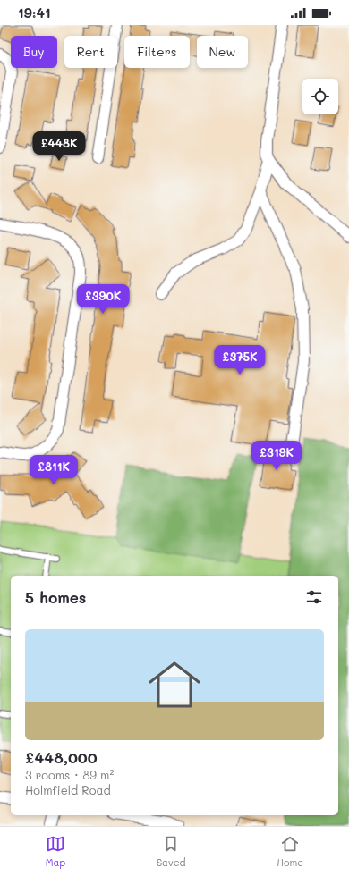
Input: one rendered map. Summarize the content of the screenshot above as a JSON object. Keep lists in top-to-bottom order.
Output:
{
  "page": {
    "status": "19:41",
    "chip": [
      "Buy",
      "Rent",
      "Filters",
      "New"
    ],
    "price": [
      "£448K",
      "£390K",
      "£375K",
      "£319K",
      "£811K"
    ],
    "heading": "5 homes",
    "list": [
      {
        "name": "£448,000",
        "note": "3 rooms · 89 m² · Holmfield Road"
      }
    ],
    "tabs": ["Map", "Saved", "Home"]
  }
}
